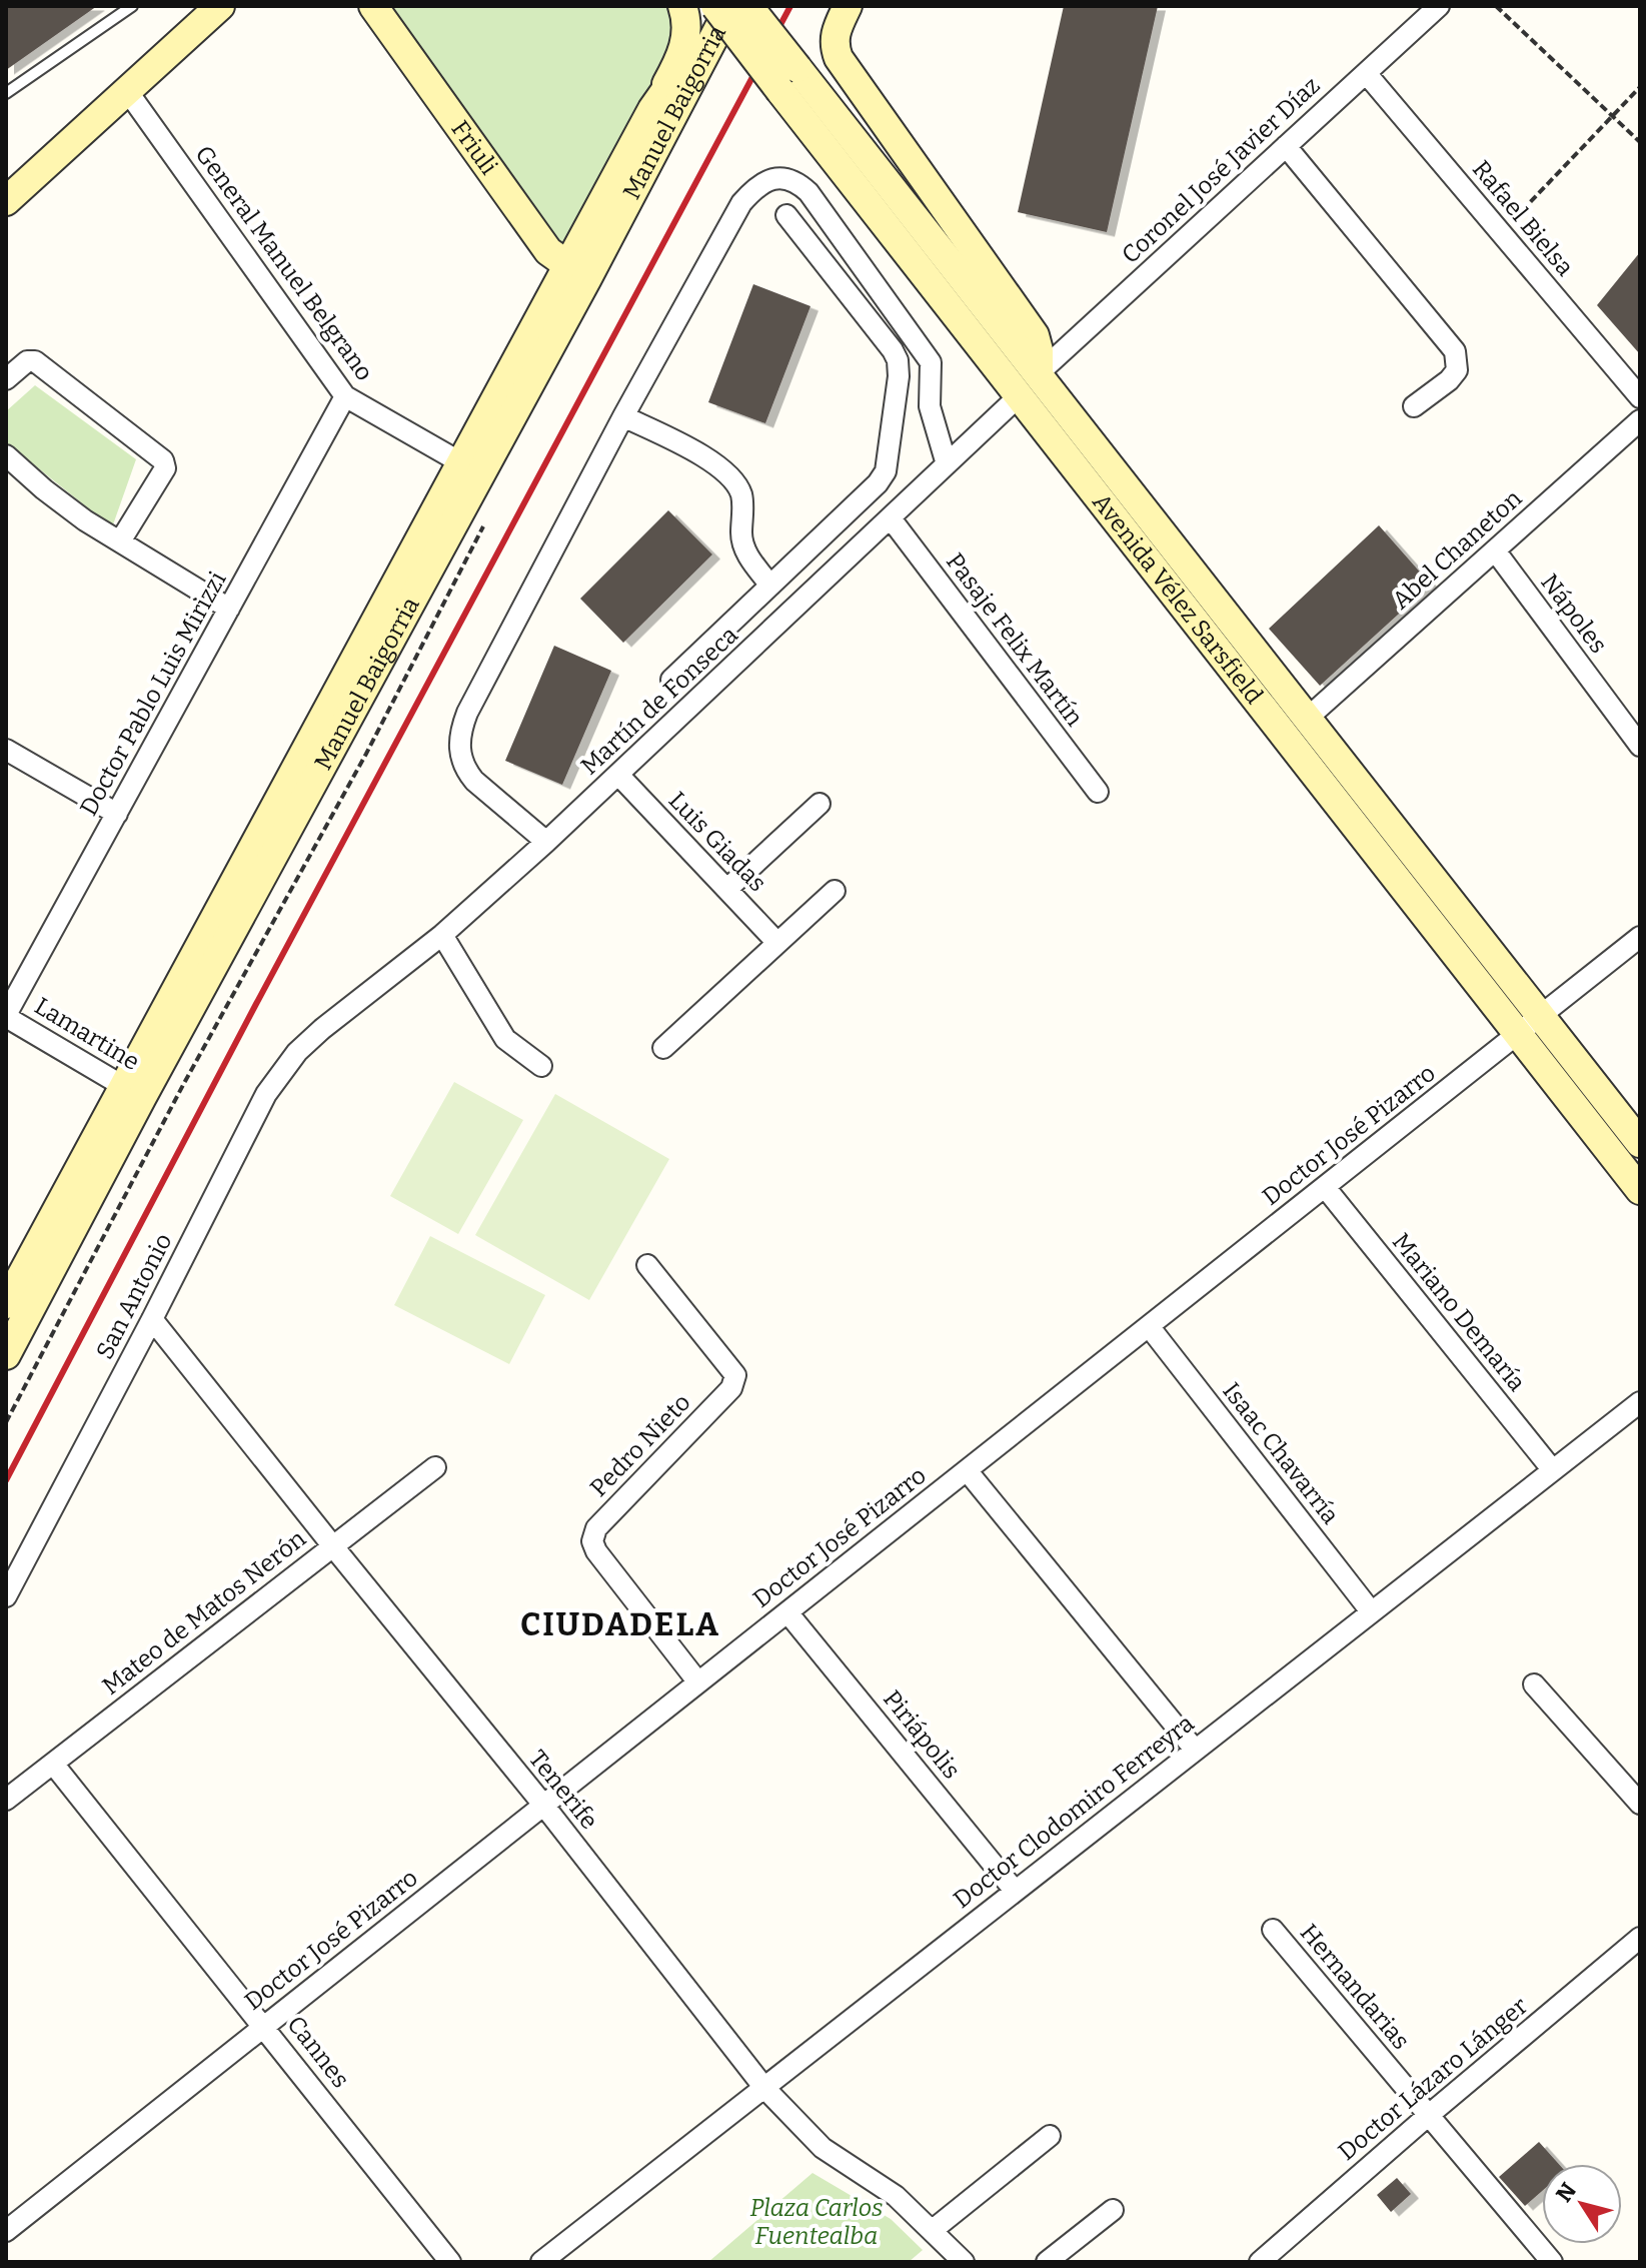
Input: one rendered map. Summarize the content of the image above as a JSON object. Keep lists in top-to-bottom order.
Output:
{
  "streets": {
    "main road": ["Manuel Baigorria", "Friuli", "Avenida Vélez Sarsfield"],
    "street": [
      "Coronel José Javier Díaz",
      "Rafael Bielsa",
      "General Manuel Belgrano",
      "Abel Chaneton",
      "Nápoles",
      "Pasaje Felix Martín",
      "Doctor Pablo Luis Mirizzi",
      "Martín de Fonseca",
      "Luis Giadas",
      "Lamartine",
      "Doctor José Pizarro",
      "San Antonio",
      "Mariano Demaría",
      "Pedro Nieto",
      "Isaac Chavarría",
      "Mateo de Matos Nerón",
      "Piriápolis",
      "Tenerife",
      "Doctor Clodomiro Ferreyra",
      "Hernandarias",
      "Cannes",
      "Doctor Lázaro Lánger"
    ]
  },
  "crossings": [
    ["Manuel Baigorria", "Friuli"],
    ["Manuel Baigorria", "General Manuel Belgrano"],
    ["Manuel Baigorria", "Avenida Vélez Sarsfield"],
    ["Manuel Baigorria", "Lamartine"],
    ["Coronel José Javier Díaz", "Rafael Bielsa"],
    ["Coronel José Javier Díaz", "Avenida Vélez Sarsfield"],
    ["General Manuel Belgrano", "Doctor Pablo Luis Mirizzi"],
    ["Abel Chaneton", "Avenida Vélez Sarsfield"],
    ["Abel Chaneton", "Nápoles"],
    ["Avenida Vélez Sarsfield", "Martín de Fonseca"],
    ["Avenida Vélez Sarsfield", "Doctor José Pizarro"],
    ["Pasaje Felix Martín", "Martín de Fonseca"],
    ["Doctor Pablo Luis Mirizzi", "Lamartine"],
    ["Martín de Fonseca", "Luis Giadas"],
    ["Martín de Fonseca", "San Antonio"],
    ["Doctor José Pizarro", "Mariano Demaría"],
    ["Doctor José Pizarro", "Pedro Nieto"],
    ["Doctor José Pizarro", "Isaac Chavarría"],
    ["Doctor José Pizarro", "Piriápolis"],
    ["Doctor José Pizarro", "Tenerife"],
    ["Doctor José Pizarro", "Cannes"],
    ["San Antonio", "Tenerife"],
    ["Mariano Demaría", "Doctor Clodomiro Ferreyra"],
    ["Isaac Chavarría", "Doctor Clodomiro Ferreyra"],
    ["Mateo de Matos Nerón", "Tenerife"],
    ["Mateo de Matos Nerón", "Cannes"],
    ["Piriápolis", "Doctor Clodomiro Ferreyra"],
    ["Tenerife", "Doctor Clodomiro Ferreyra"],
    ["Hernandarias", "Doctor Lázaro Lánger"]
  ],
  "districts": ["CIUDADELA"],
  "parks": ["Plaza Carlos Fuentealba"],
  "north": "top left"
}
